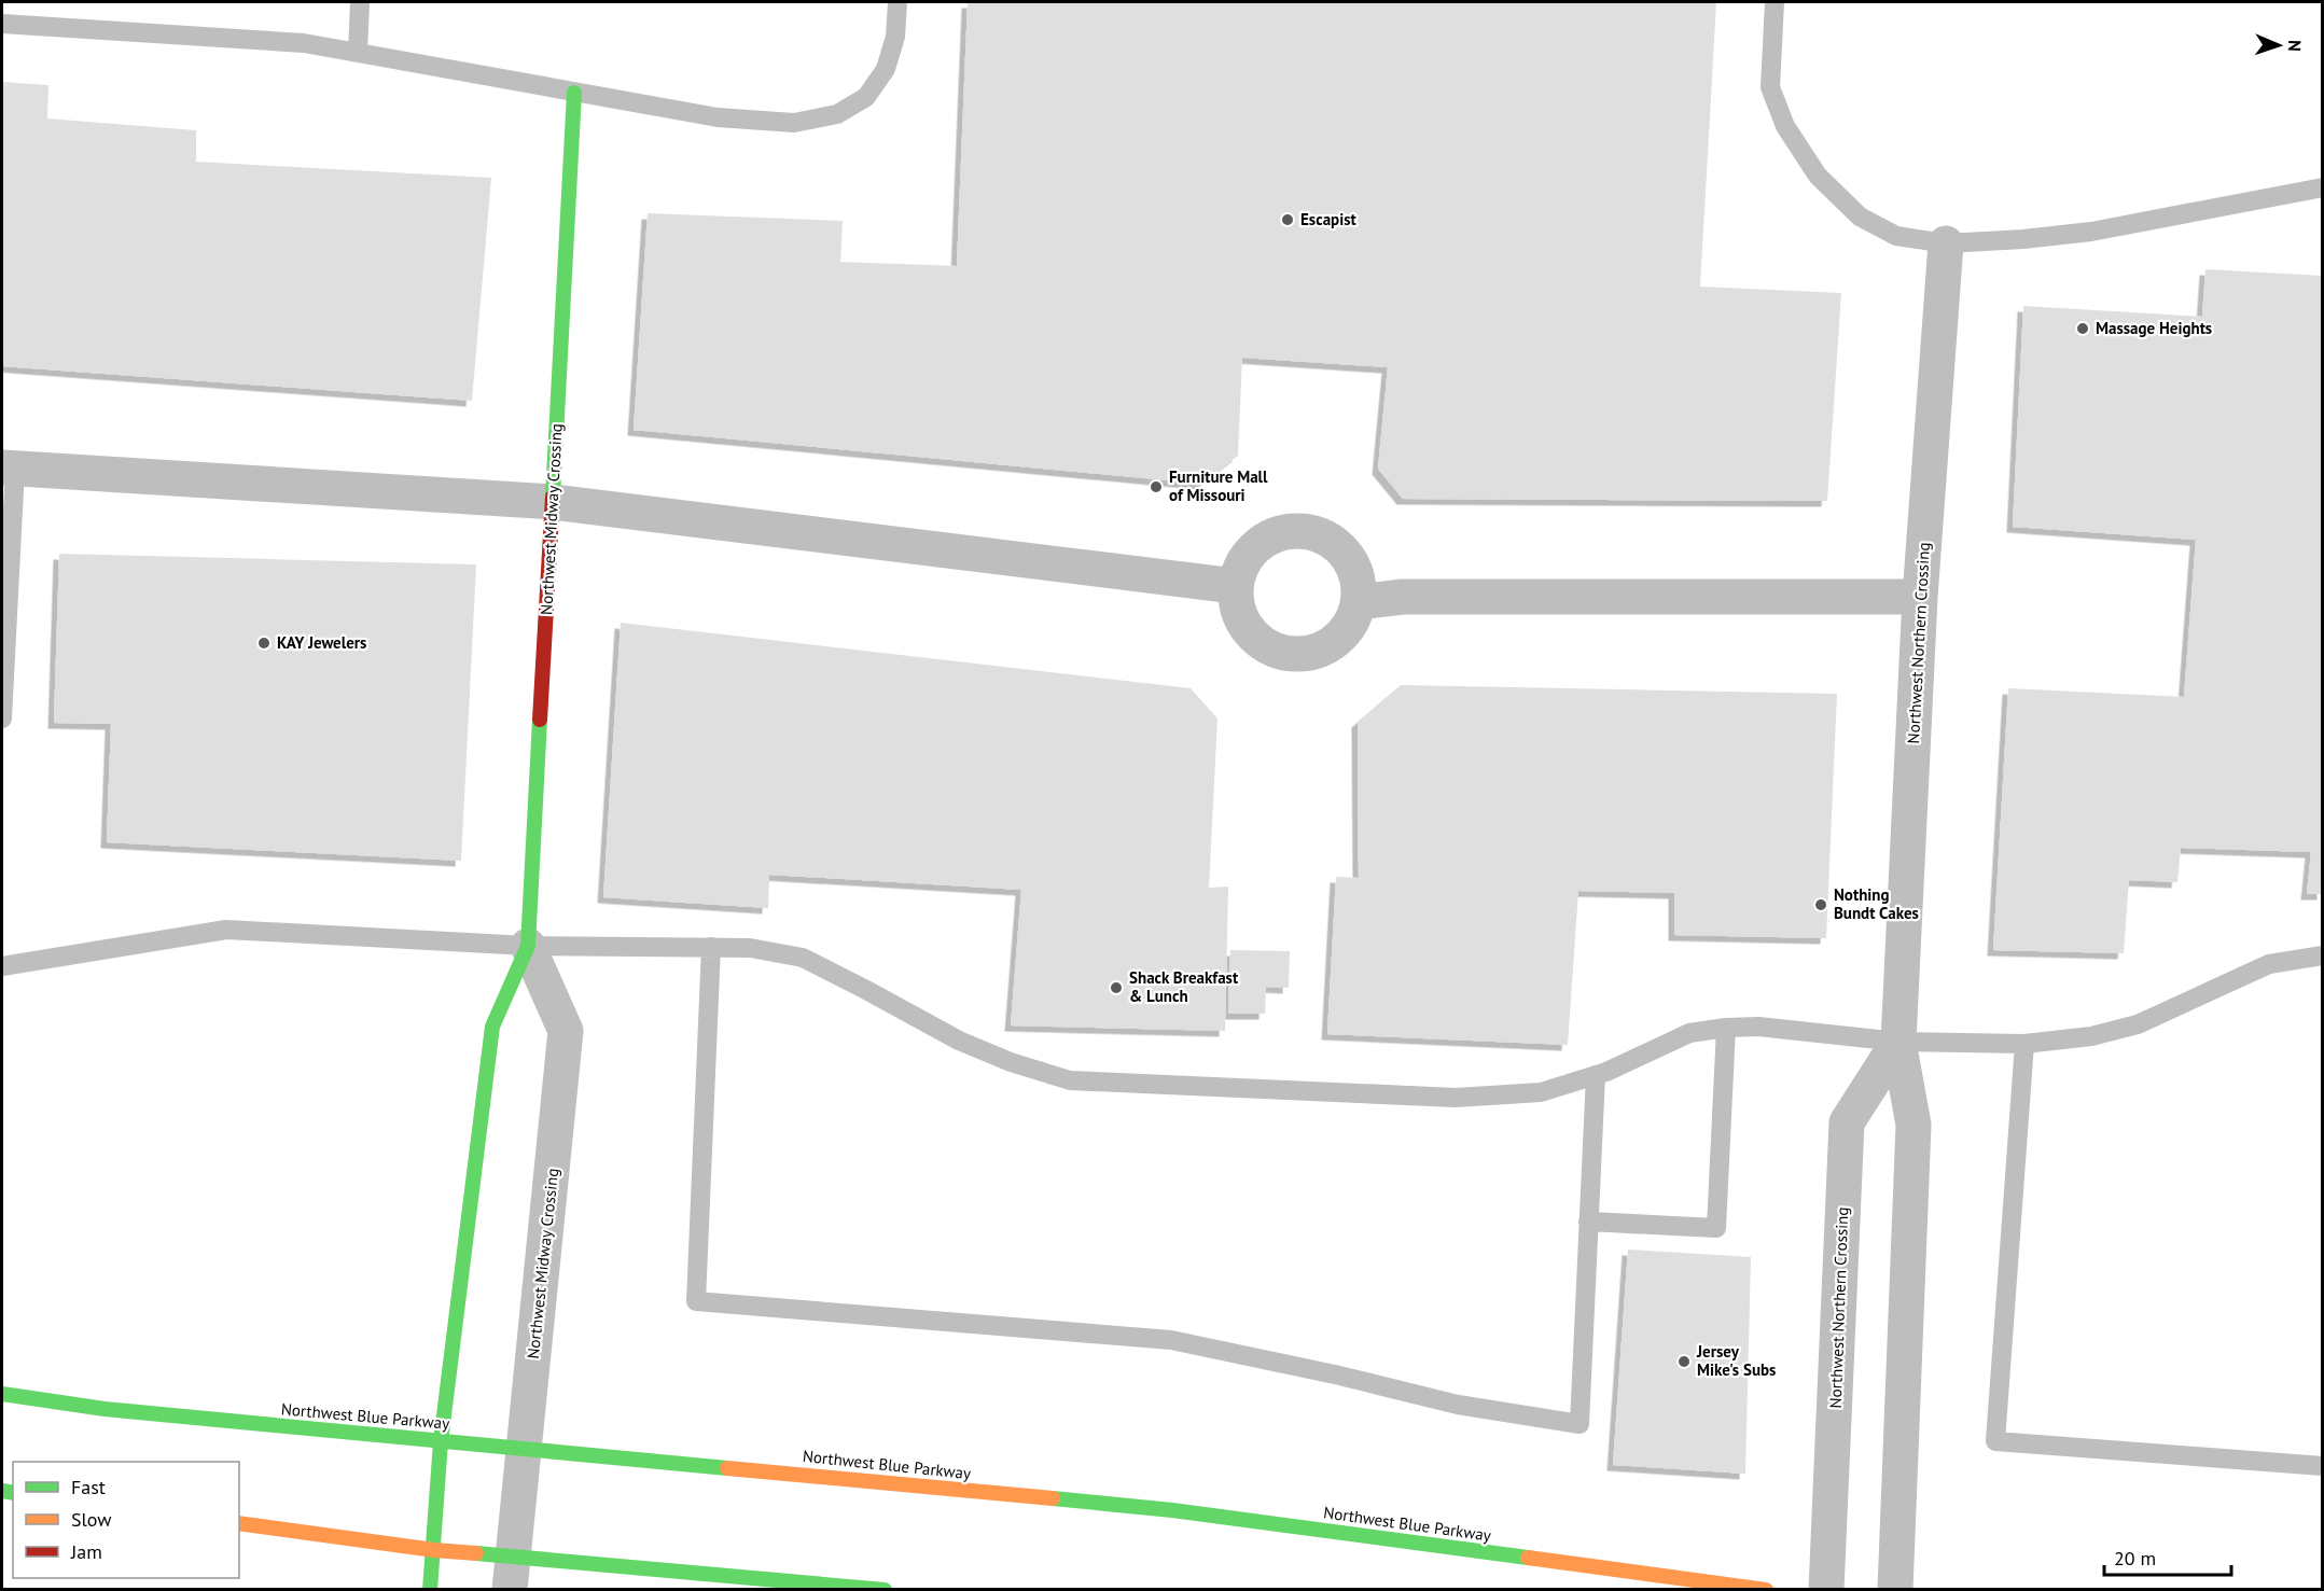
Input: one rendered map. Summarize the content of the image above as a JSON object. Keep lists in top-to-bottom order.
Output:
{
  "streets": {
    "street": ["Northwest Midway Crossing", "Northwest Northern Crossing", "Northwest Blue Parkway"]
  },
  "crossings": [
    ["Northwest Midway Crossing", "Northwest Blue Parkway"]
  ],
  "places": [
    "Escapist",
    "Massage Heights",
    "Furniture Mall of Missouri",
    "KAY Jewelers",
    "Nothing Bundt Cakes",
    "Shack Breakfast & Lunch",
    "Jersey Mike's Subs"
  ],
  "legend": ["Fast", "Slow", "Jam"],
  "scale_bar": "20 m",
  "north": "right"
}
